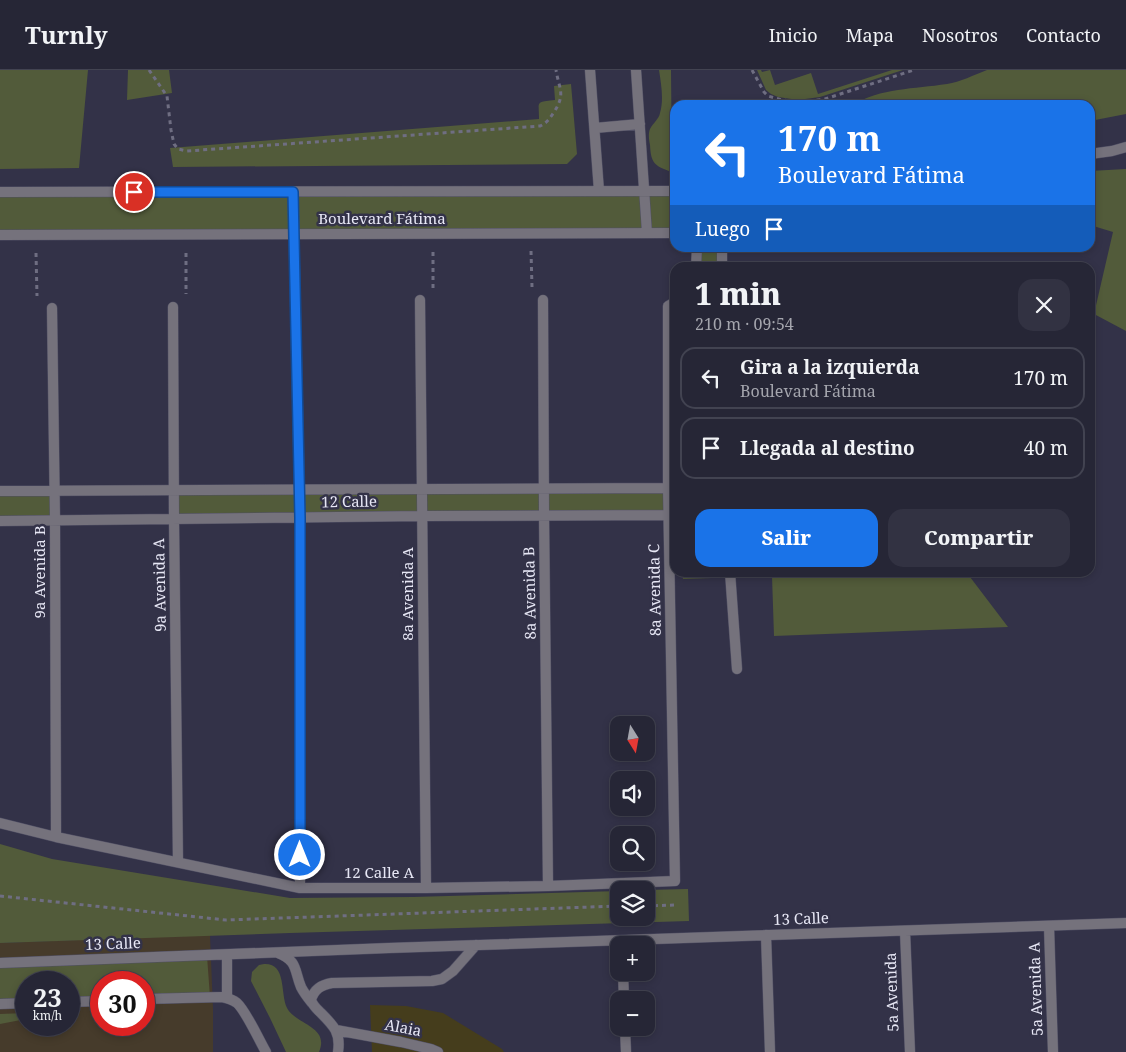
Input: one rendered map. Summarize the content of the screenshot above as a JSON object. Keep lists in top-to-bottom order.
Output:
{
  "streets": {
    "street": [
      "Boulevard Fátima",
      "12 Calle",
      "9a Avenida B",
      "9a Avenida A",
      "8a Avenida C",
      "8a Avenida B",
      "8a Avenida A",
      "12 Calle A",
      "13 Calle",
      "5a Avenida A",
      "5a Avenida",
      "Alaia"
    ]
  },
  "crossings": [
    ["12 Calle", "9a Avenida B"],
    ["12 Calle", "9a Avenida A"],
    ["12 Calle", "8a Avenida C"],
    ["12 Calle", "8a Avenida B"],
    ["12 Calle", "8a Avenida A"],
    ["9a Avenida B", "12 Calle A"],
    ["9a Avenida A", "12 Calle A"],
    ["8a Avenida C", "12 Calle A"],
    ["8a Avenida B", "12 Calle A"],
    ["8a Avenida A", "12 Calle A"],
    ["13 Calle", "5a Avenida A"],
    ["13 Calle", "5a Avenida"]
  ],
  "north": "bottom",
  "page": {
    "header": "Turnly",
    "nav": [
      "Inicio",
      "Mapa",
      "Nosotros",
      "Contacto"
    ],
    "turn": ["170 m", "Boulevard Fátima"],
    "then": "Luego",
    "heading": ["1 min", "210 m · 09:54"],
    "list": [
      {
        "name": "Gira a la izquierda",
        "note": "Boulevard Fátima",
        "value": "170 m"
      },
      {
        "name": "Llegada al destino",
        "value": "40 m"
      }
    ],
    "buttons": ["Salir", "Compartir"],
    "map_buttons": ["+", "−"],
    "speed": "23 km/h",
    "limit": "30"
  }
}
